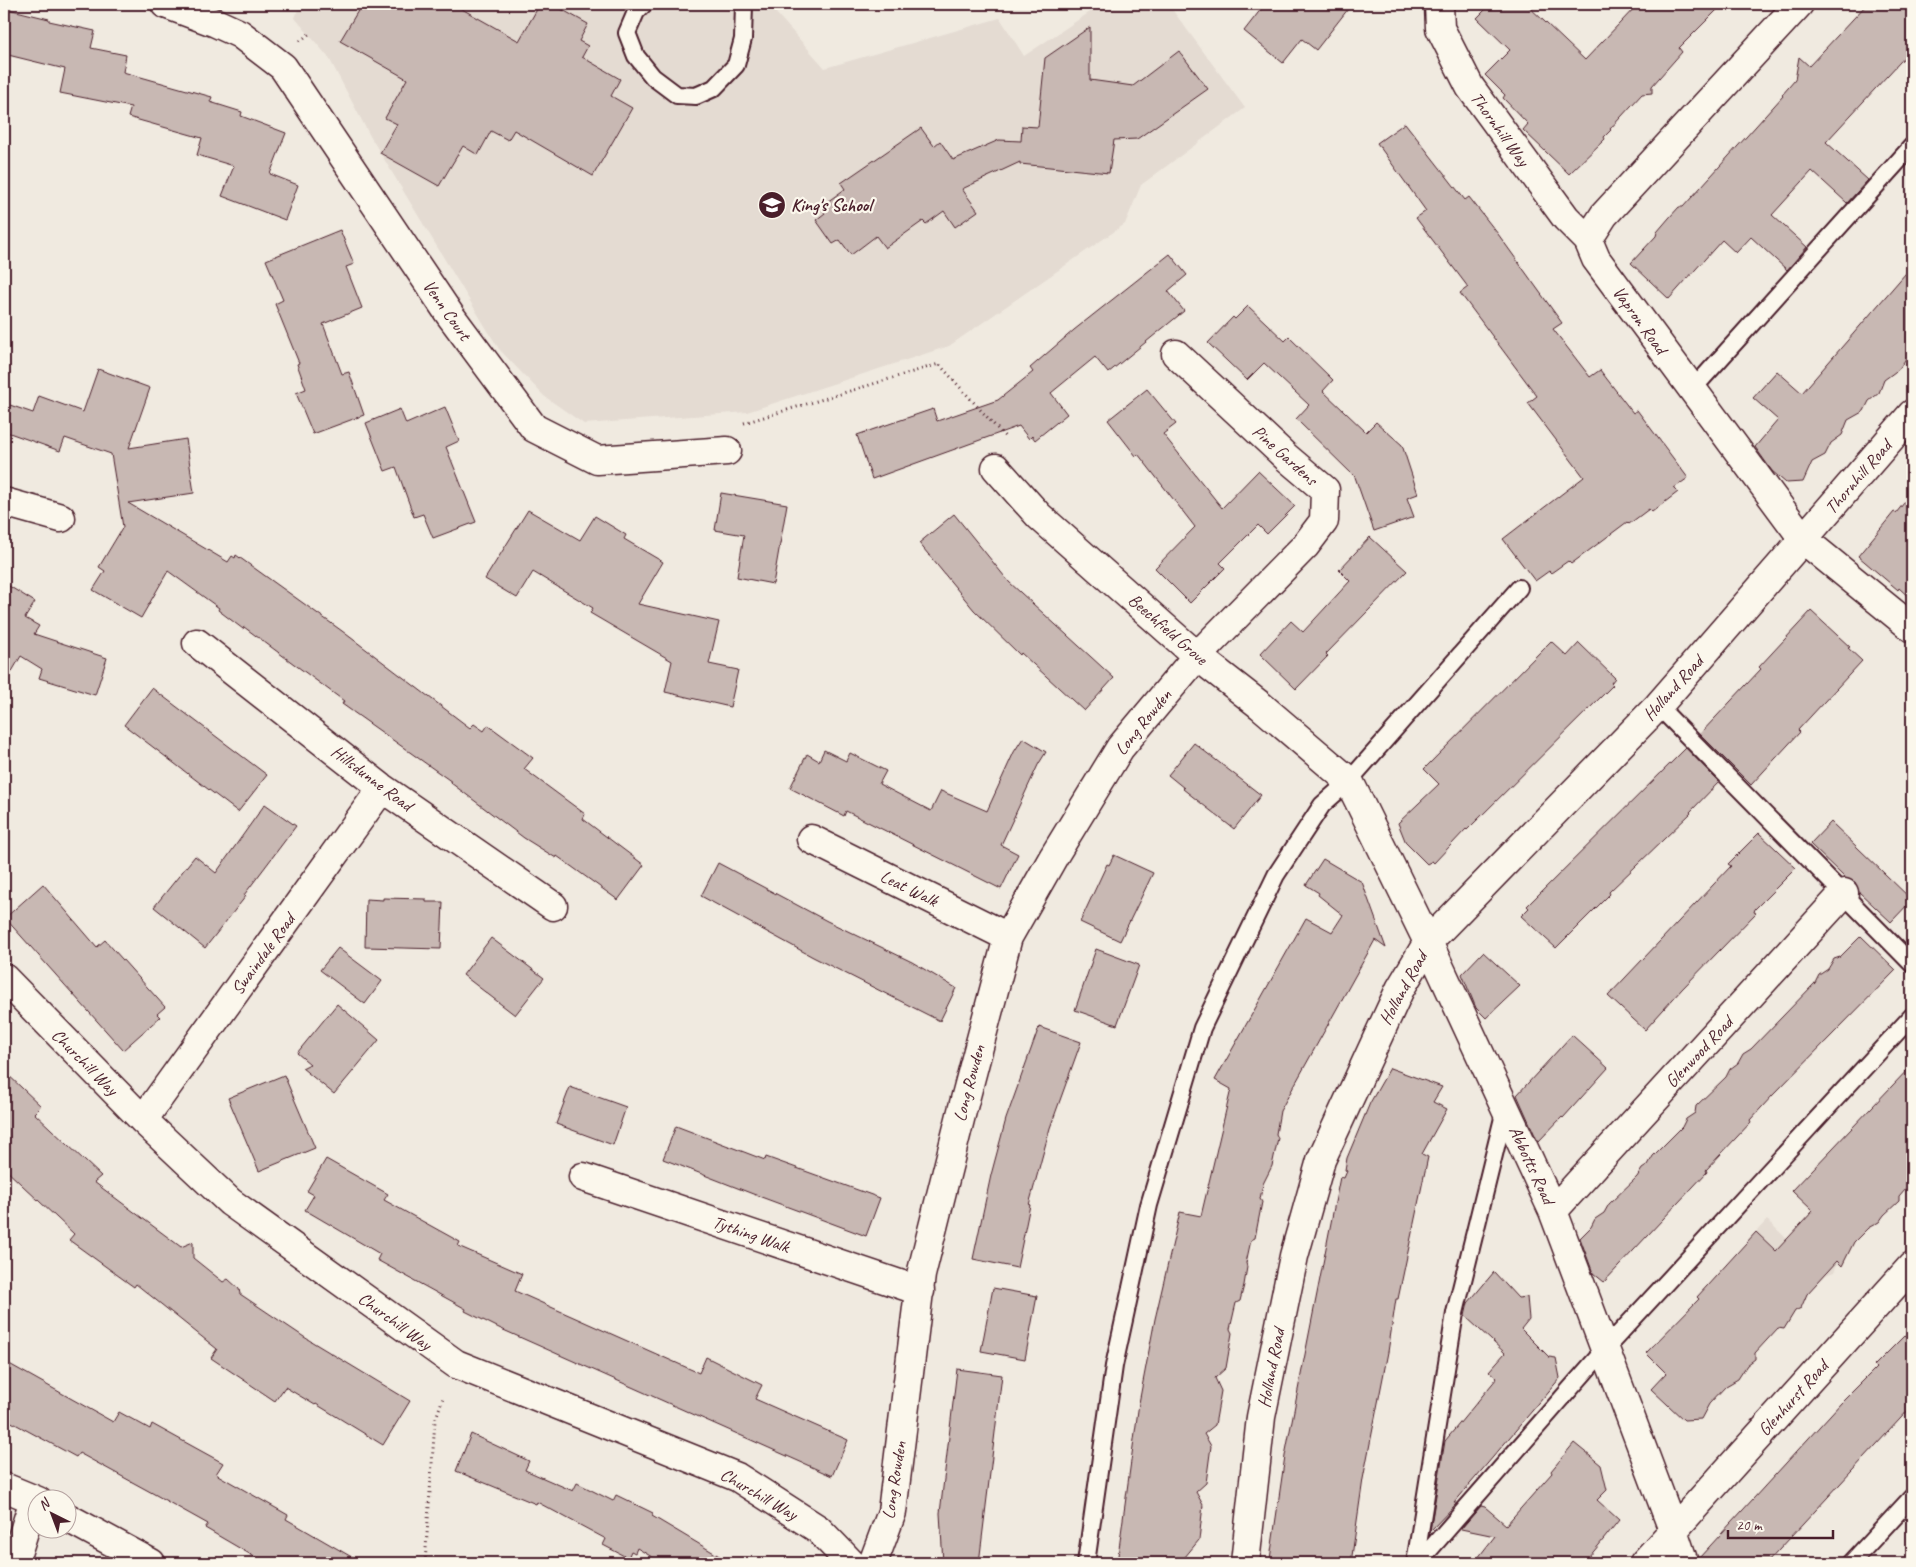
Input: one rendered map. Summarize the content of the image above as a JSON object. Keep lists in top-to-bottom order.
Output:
{
  "streets": {
    "street": [
      "Thornhill Way",
      "Venn Court",
      "Vapron Road",
      "Pine Gardens",
      "Thornhill Road",
      "Beechfield Grove",
      "Holland Road",
      "Long Rowden",
      "Hillsdunne Road",
      "Leat Walk",
      "Swaindale Road",
      "Glenwood Road",
      "Churchill Way",
      "Abbotts Road",
      "Tything Walk",
      "Glenhurst Road"
    ]
  },
  "crossings": [
    ["Thornhill Way", "Vapron Road"],
    ["Vapron Road", "Thornhill Road"],
    ["Vapron Road", "Holland Road"],
    ["Pine Gardens", "Beechfield Grove"],
    ["Pine Gardens", "Long Rowden"],
    ["Thornhill Road", "Holland Road"],
    ["Beechfield Grove", "Long Rowden"],
    ["Beechfield Grove", "Abbotts Road"],
    ["Holland Road", "Abbotts Road"],
    ["Long Rowden", "Leat Walk"],
    ["Long Rowden", "Tything Walk"],
    ["Hillsdunne Road", "Swaindale Road"],
    ["Swaindale Road", "Churchill Way"],
    ["Glenwood Road", "Abbotts Road"],
    ["Abbotts Road", "Glenhurst Road"]
  ],
  "places": {
    "school or university": ["King's School"]
  },
  "scale_bar": "20 m",
  "north": "top left"
}
